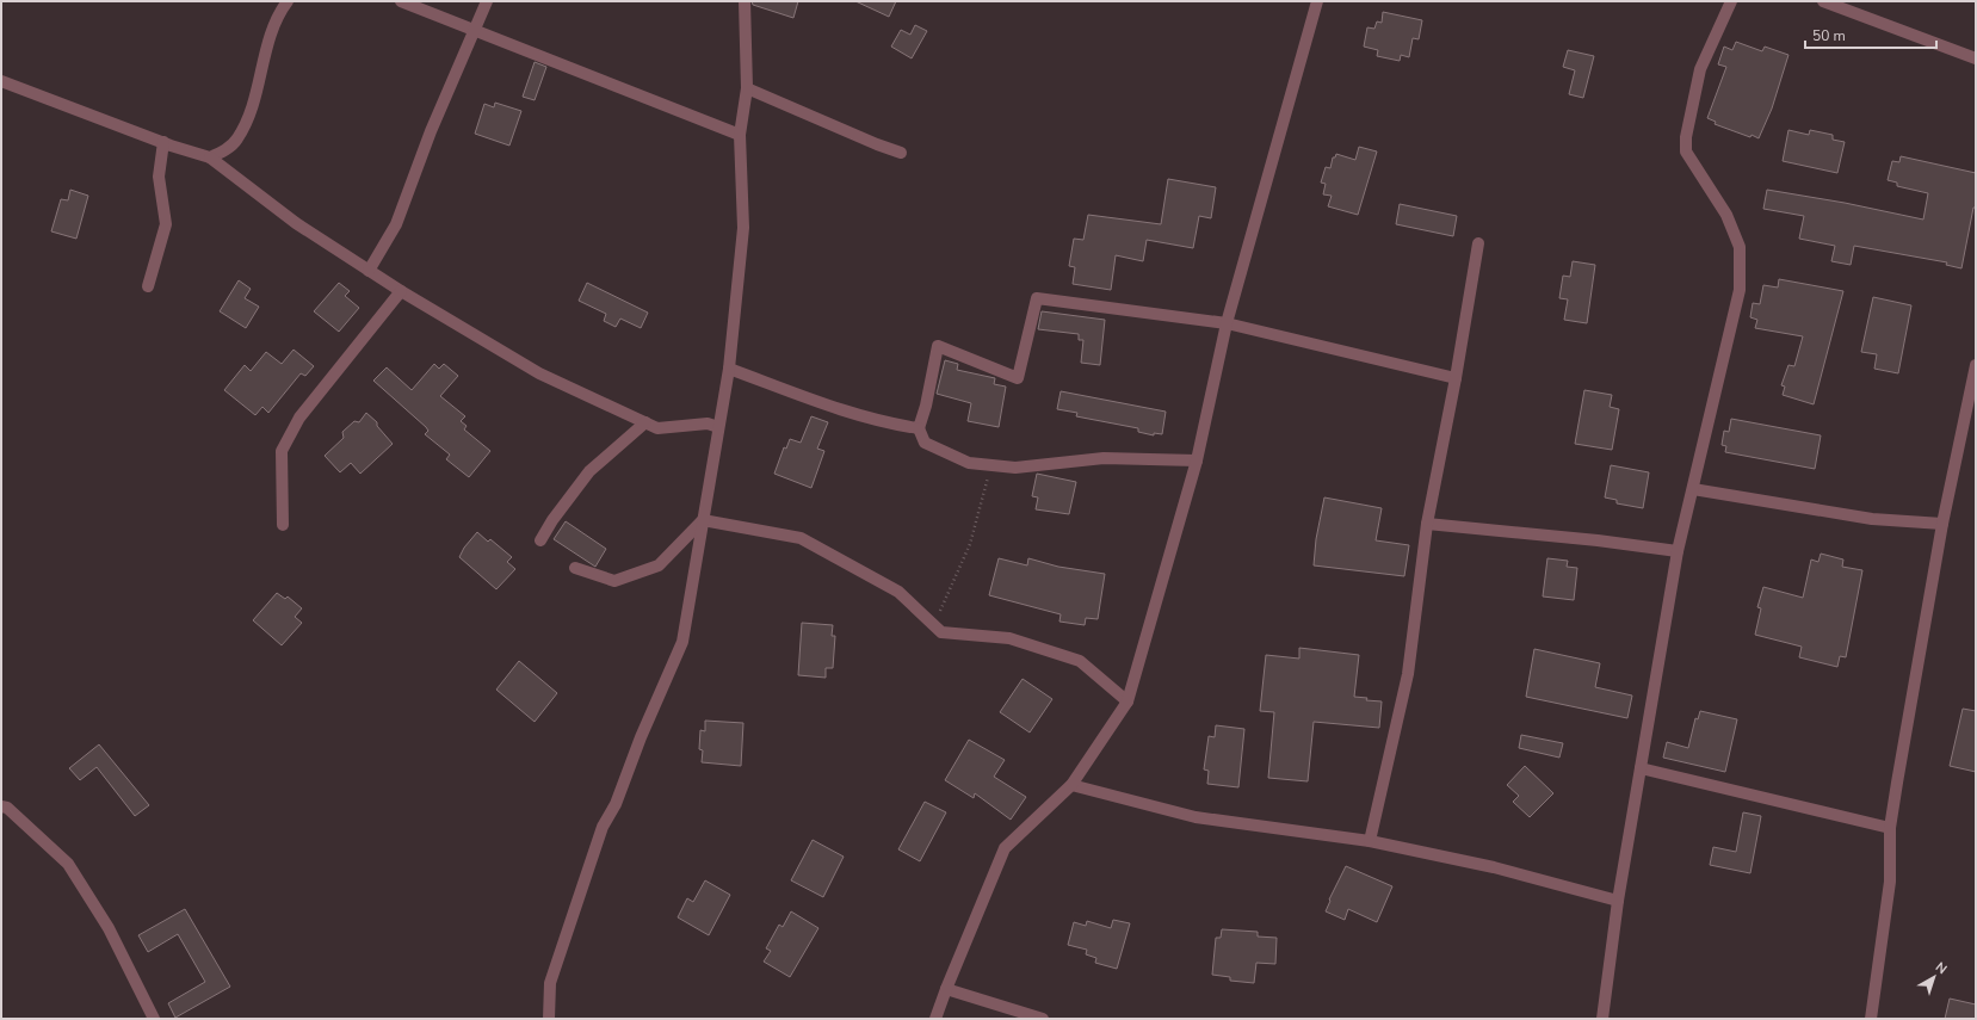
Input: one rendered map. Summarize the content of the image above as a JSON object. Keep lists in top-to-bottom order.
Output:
{
  "scale_bar": "50 m",
  "north": "top right"
}
